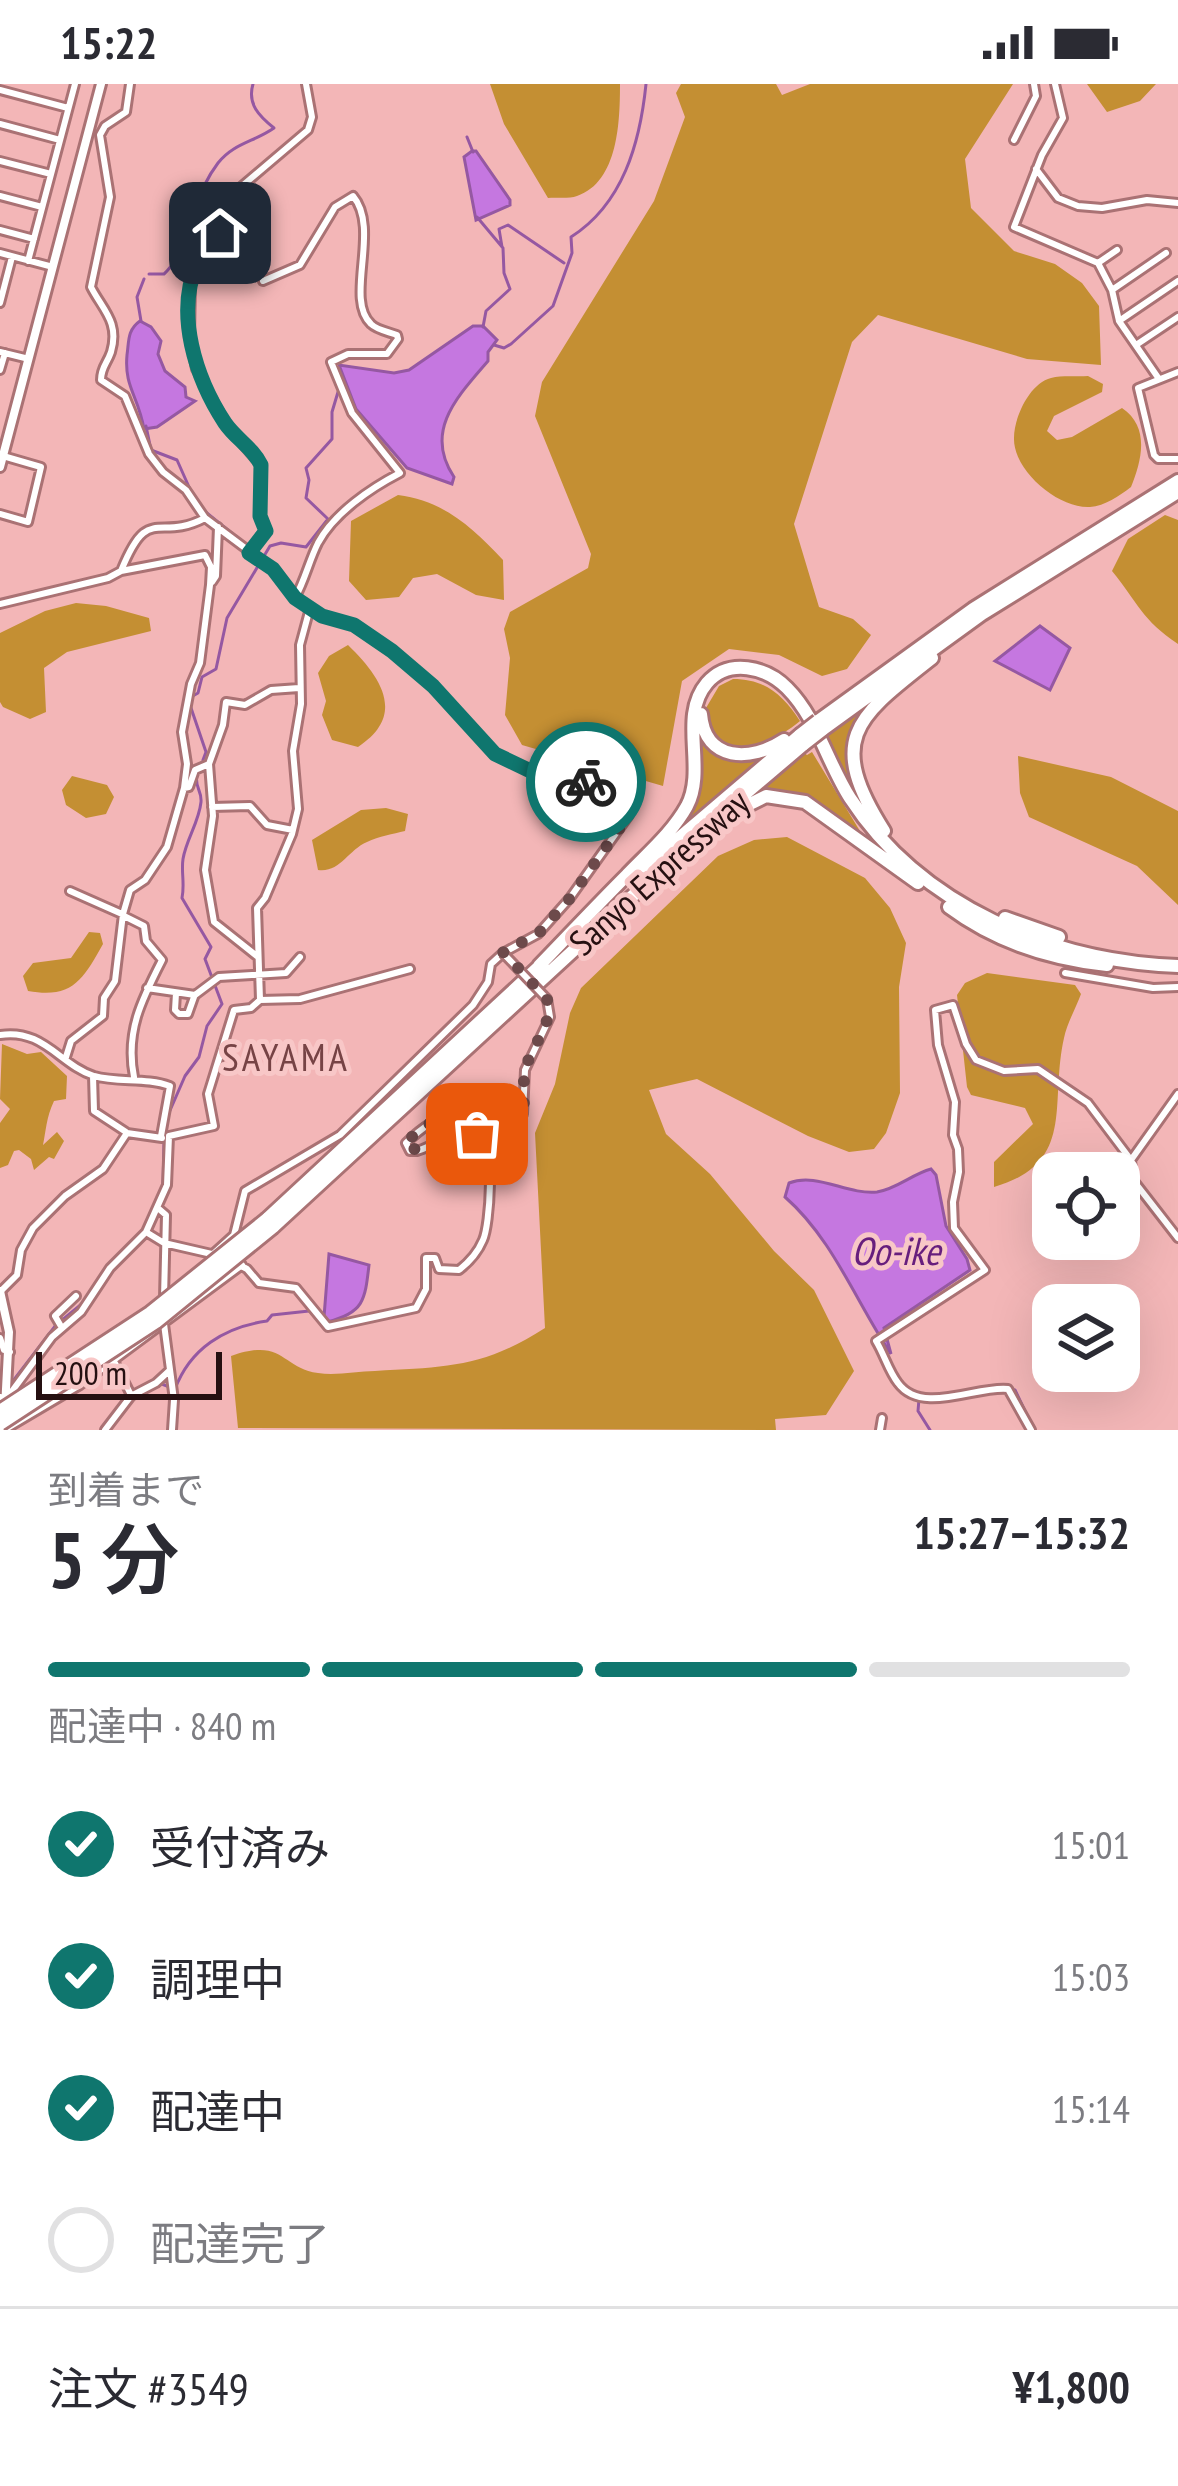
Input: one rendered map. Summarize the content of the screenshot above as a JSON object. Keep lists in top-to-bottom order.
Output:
{
  "streets": {
    "highway": ["Sanyo Expressway"]
  },
  "districts": ["SAYAMA"],
  "water": ["Oo-ike"],
  "scale_bar": "200 m",
  "page": {
    "status": "15:22",
    "scale": "200 m",
    "heading": ["5 分", "到着まで", "15:27–15:32"],
    "panel": ["注文 #3549", "¥1,800"],
    "bar": "配達中 · 840 m",
    "list": [
      ["受付済み", "15:01"],
      ["調理中", "15:03"],
      ["配達中", "15:14"],
      "配達完了"
    ]
  }
}
